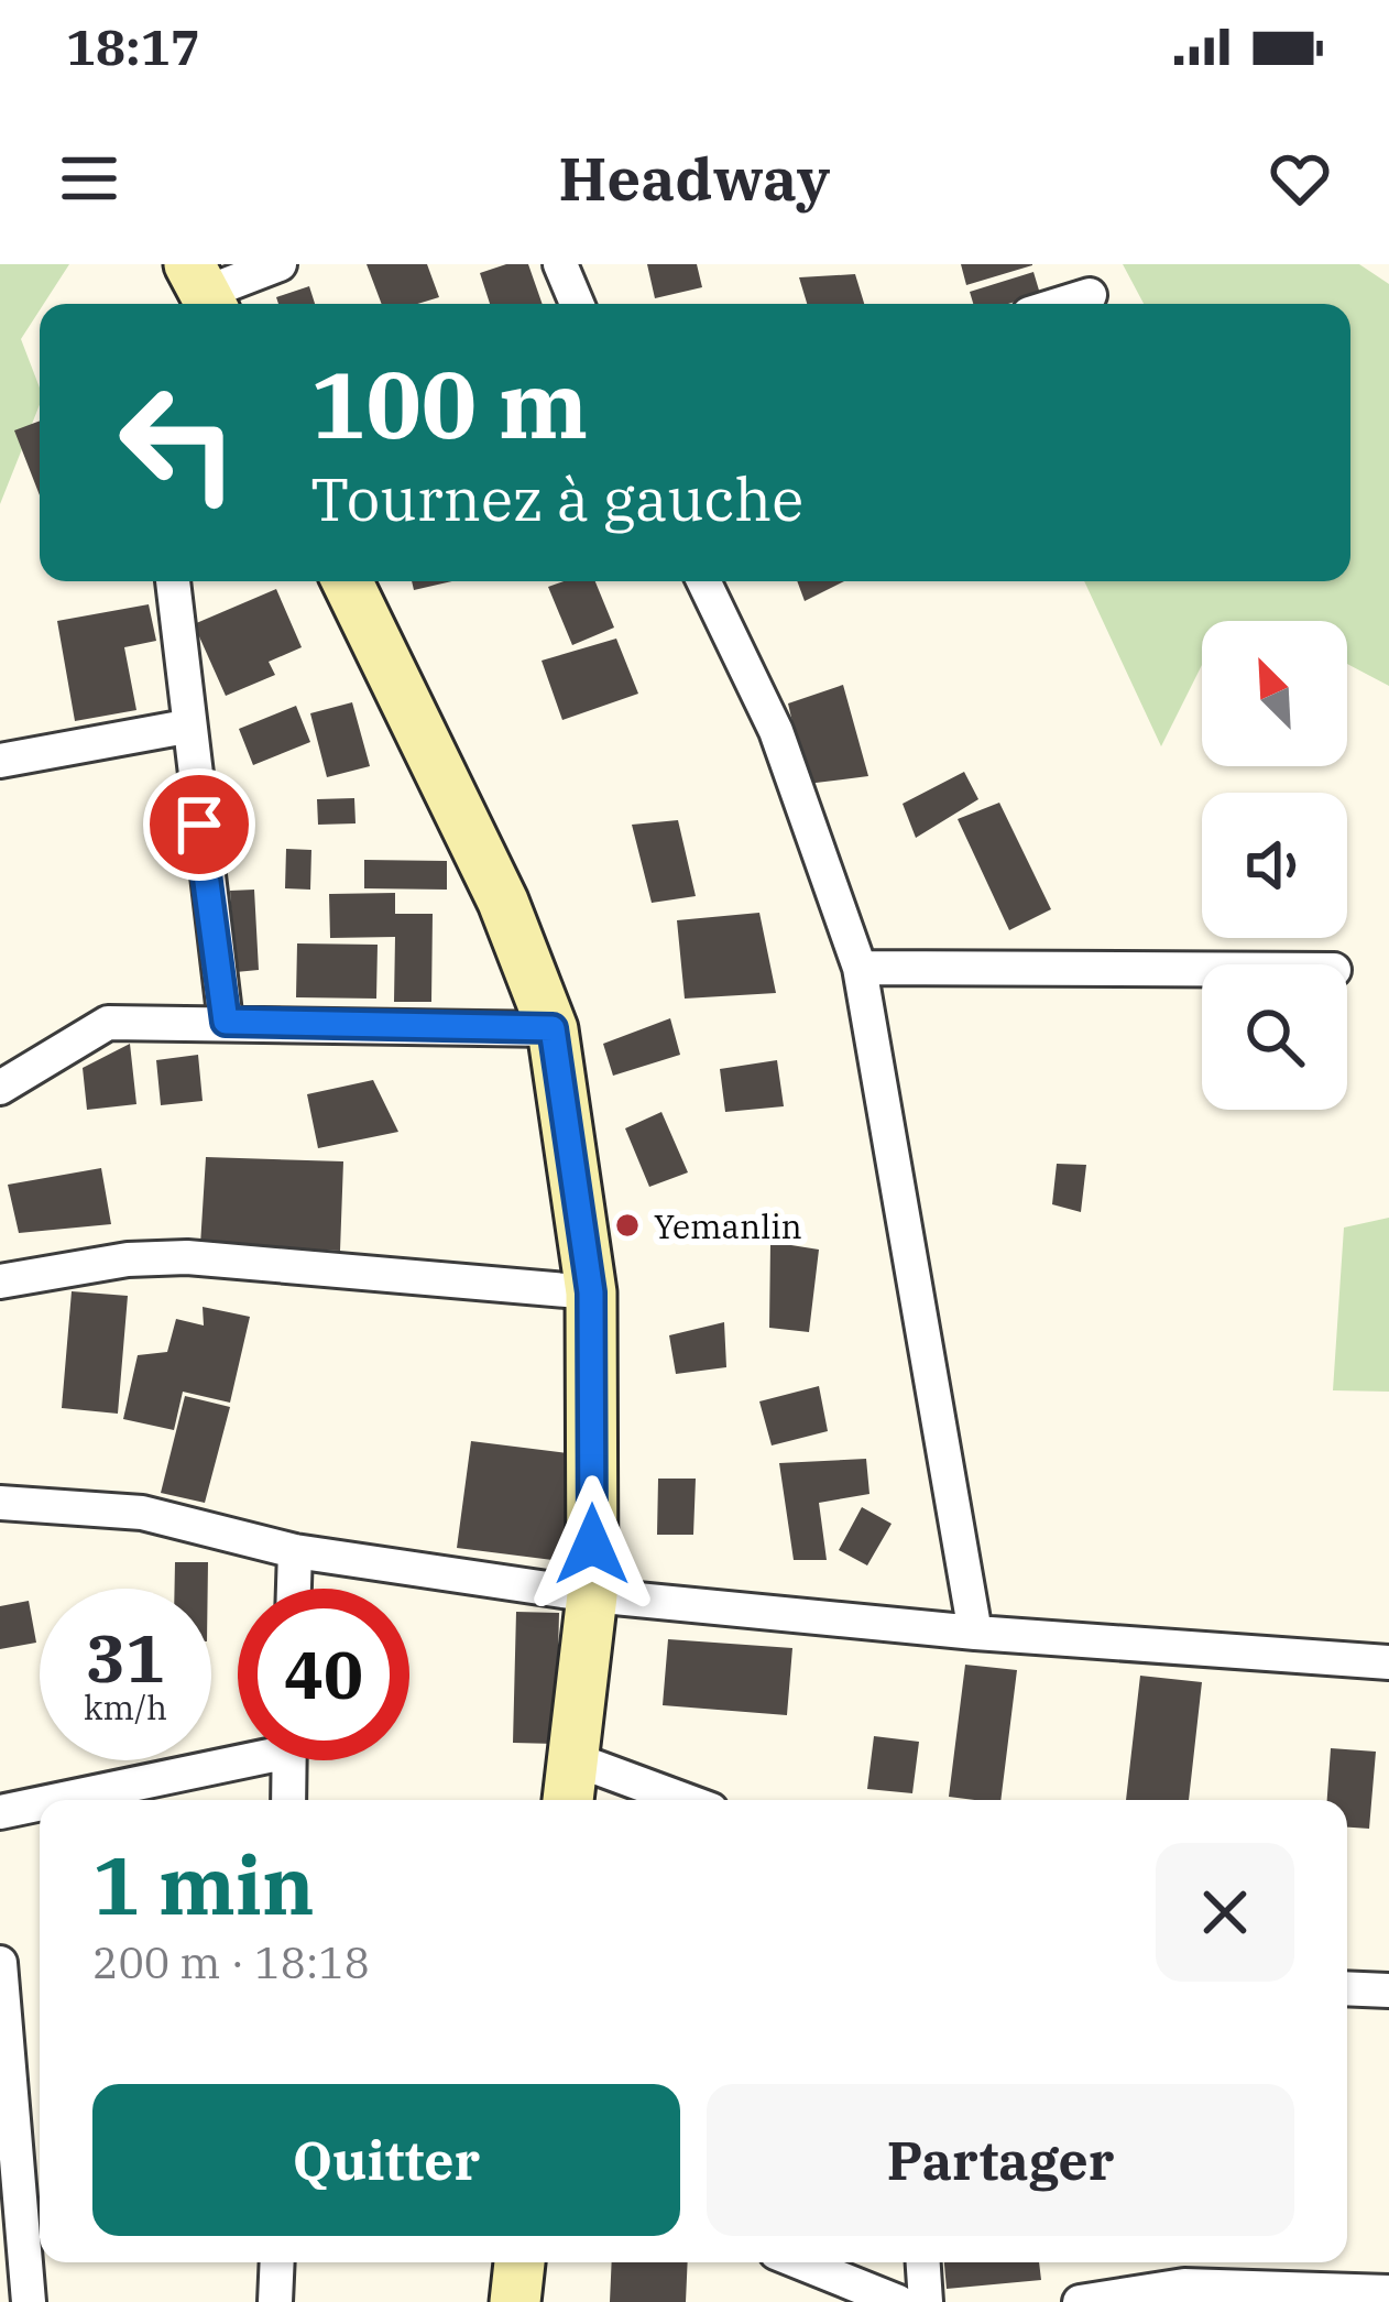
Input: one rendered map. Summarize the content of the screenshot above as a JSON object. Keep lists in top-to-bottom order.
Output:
{
  "places": ["Yemanlin"],
  "north": "top left",
  "page": {
    "status": "18:17",
    "header": "Headway",
    "turn": ["100 m", "Tournez à gauche"],
    "speed": "31 km/h",
    "limit": "40",
    "heading": ["1 min", "200 m · 18:18"],
    "buttons": ["Quitter", "Partager"]
  }
}
